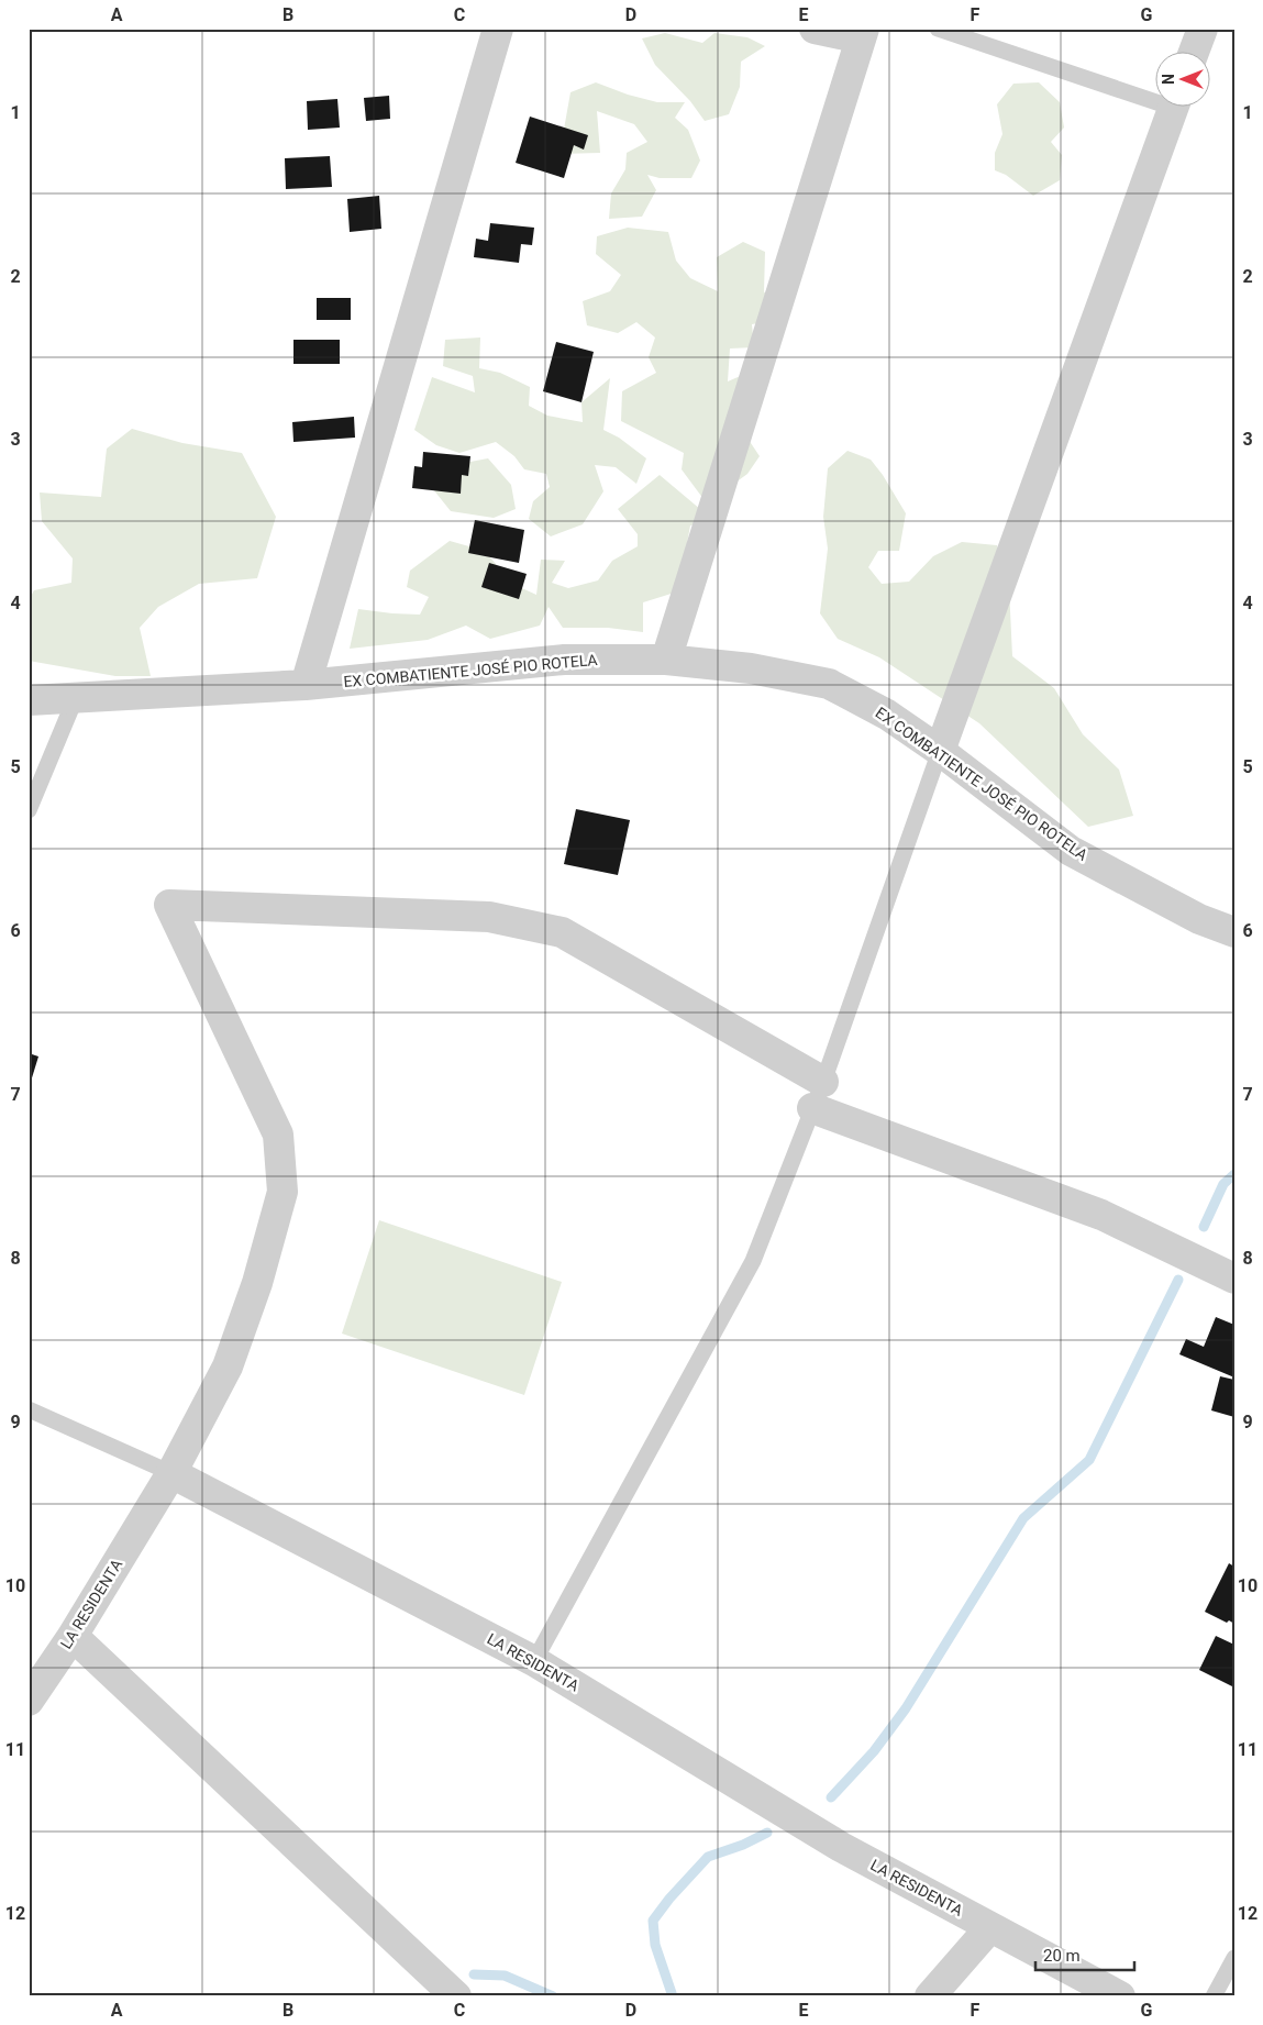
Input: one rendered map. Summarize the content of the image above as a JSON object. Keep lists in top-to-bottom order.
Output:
{
  "streets": {
    "street": ["EX COMBATIENTE JOSÉ PIO ROTELA", "LA RESIDENTA"]
  },
  "scale_bar": "20 m",
  "north": "left",
  "grid": {
    "columns": [
      "A",
      "B",
      "C",
      "D",
      "E",
      "F",
      "G"
    ],
    "rows": [
      "1",
      "2",
      "3",
      "4",
      "5",
      "6",
      "7",
      "8",
      "9",
      "10",
      "11",
      "12"
    ]
  }
}
